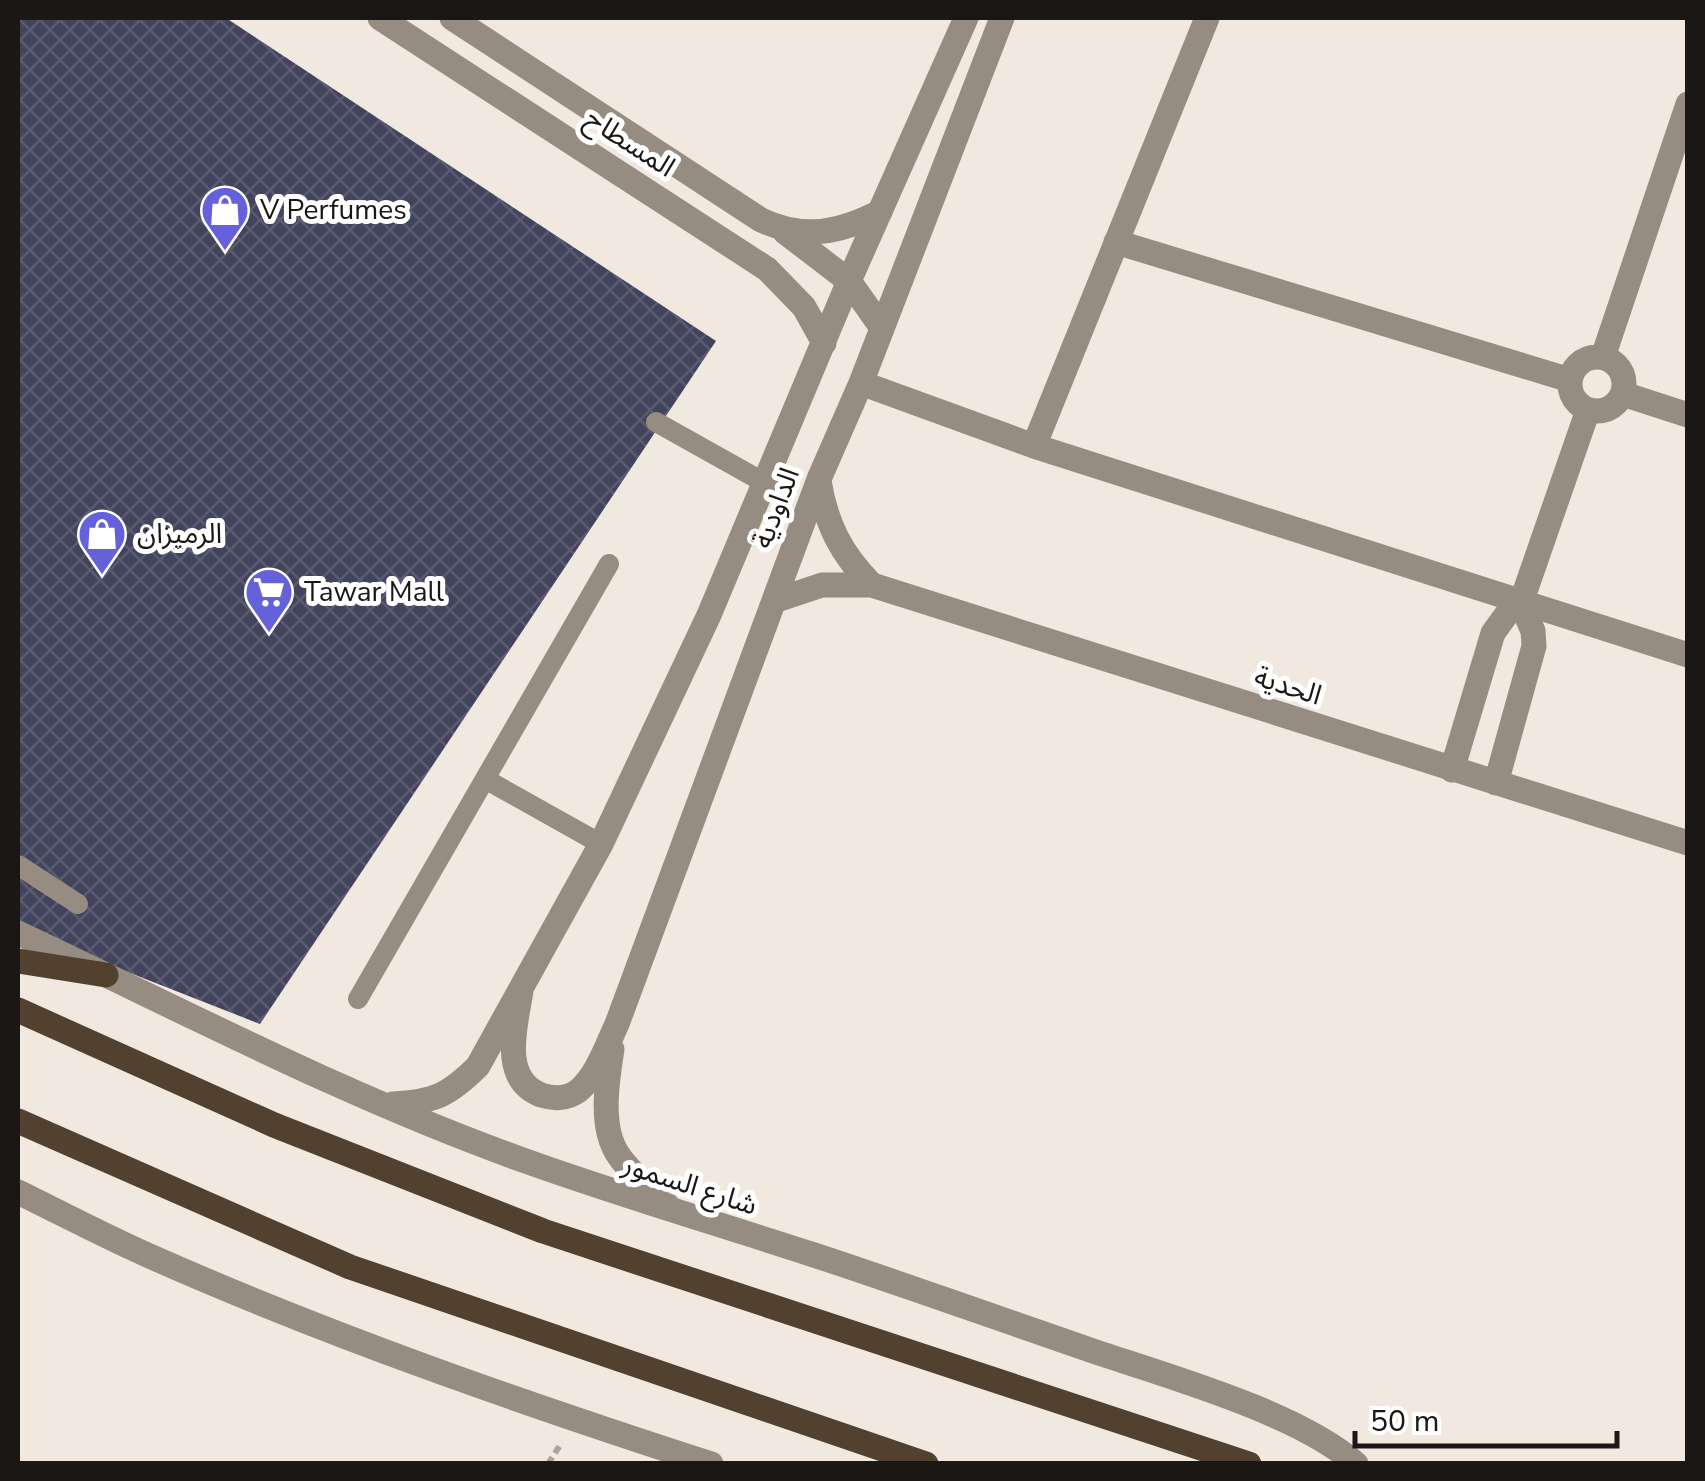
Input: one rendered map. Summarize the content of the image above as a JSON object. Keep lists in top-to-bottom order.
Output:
{
  "streets": {
    "street": [
      "المسطاح",
      "الداودية",
      "الحدية",
      "شارع السمور"
    ]
  },
  "crossings": [
    ["المسطاح", "الداودية"],
    ["الداودية", "الحدية"],
    ["الداودية", "شارع السمور"]
  ],
  "places": {
    "shop": ["V Perfumes", "الرميزان"],
    "supermarket": ["Tawar Mall"]
  },
  "scale_bar": "50 m"
}
